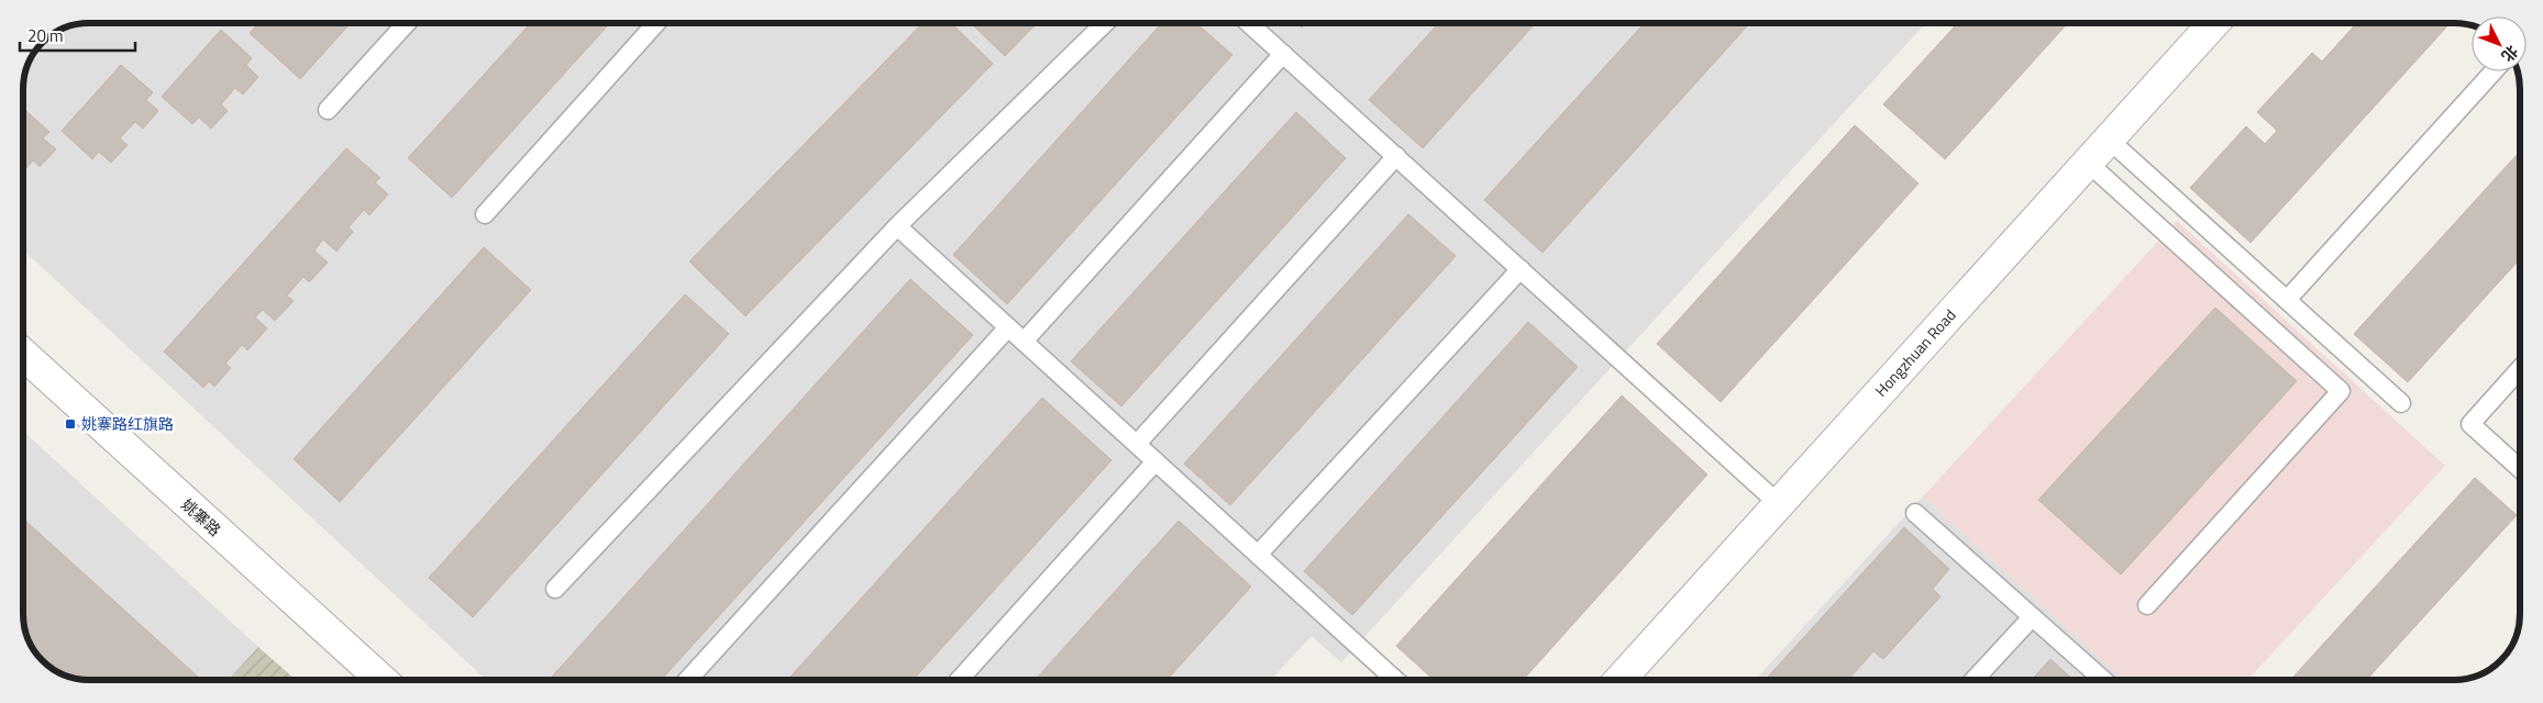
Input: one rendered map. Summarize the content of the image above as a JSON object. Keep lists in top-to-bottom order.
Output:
{
  "streets": {
    "street": ["Hongzhuan Road", "姚寨路"]
  },
  "places": {
    "transit": ["姚寨路红旗路"]
  },
  "scale_bar": "20 m",
  "north": "bottom right"
}
